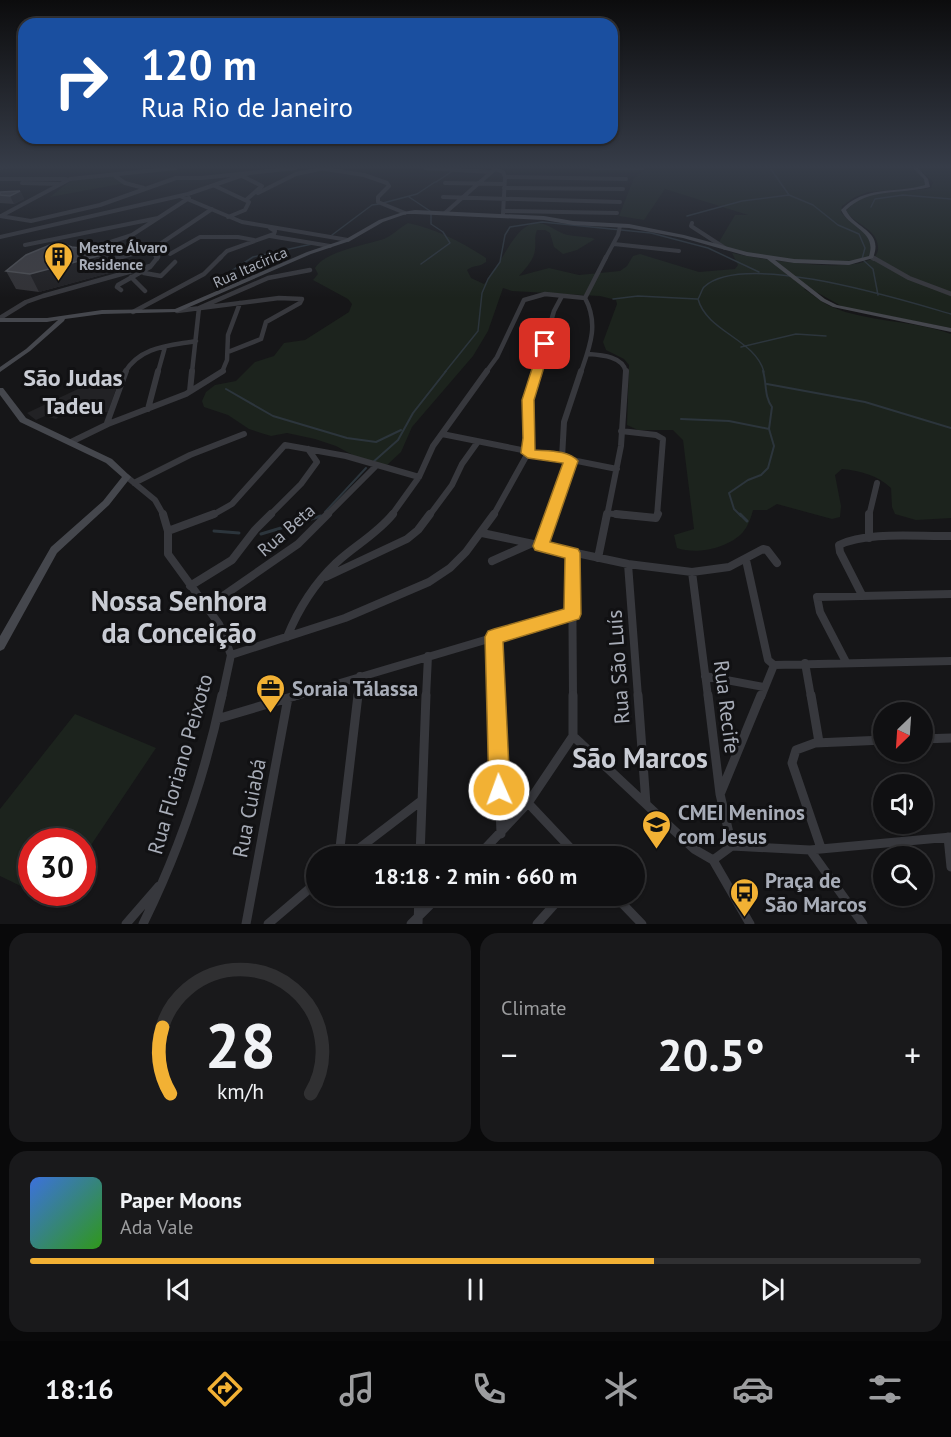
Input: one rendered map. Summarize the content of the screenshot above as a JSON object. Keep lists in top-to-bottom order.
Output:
{
  "streets": {
    "street": [
      "Rua Itacirica",
      "Rua Beta",
      "Rua São Luís",
      "Rua Recife",
      "Rua Floriano Peixoto",
      "Rua Cuiabá"
    ]
  },
  "crossings": [
    ["Rua Beta", "Rua Floriano Peixoto"]
  ],
  "districts": ["São Judas Tadeu", "Nossa Senhora da Conceição", "São Marcos"],
  "places": {
    "building": ["Mestre Álvaro Residence"],
    "office": ["Soraia Tálassa"],
    "school or university": ["CMEI Meninos com Jesus"],
    "bus stop": ["Praça de São Marcos"]
  },
  "north": "bottom left",
  "page": {
    "turn": ["120 m", "Rua Rio de Janeiro"],
    "limit": "30",
    "trip": "18:18 · 2 min · 660 m",
    "tile": "Climate",
    "heat": ["−", "20.5°", "+"],
    "song": ["Paper Moons", "Ada Vale"],
    "tabs": "18:16",
    "gauge": ["28", "km/h"]
  }
}
